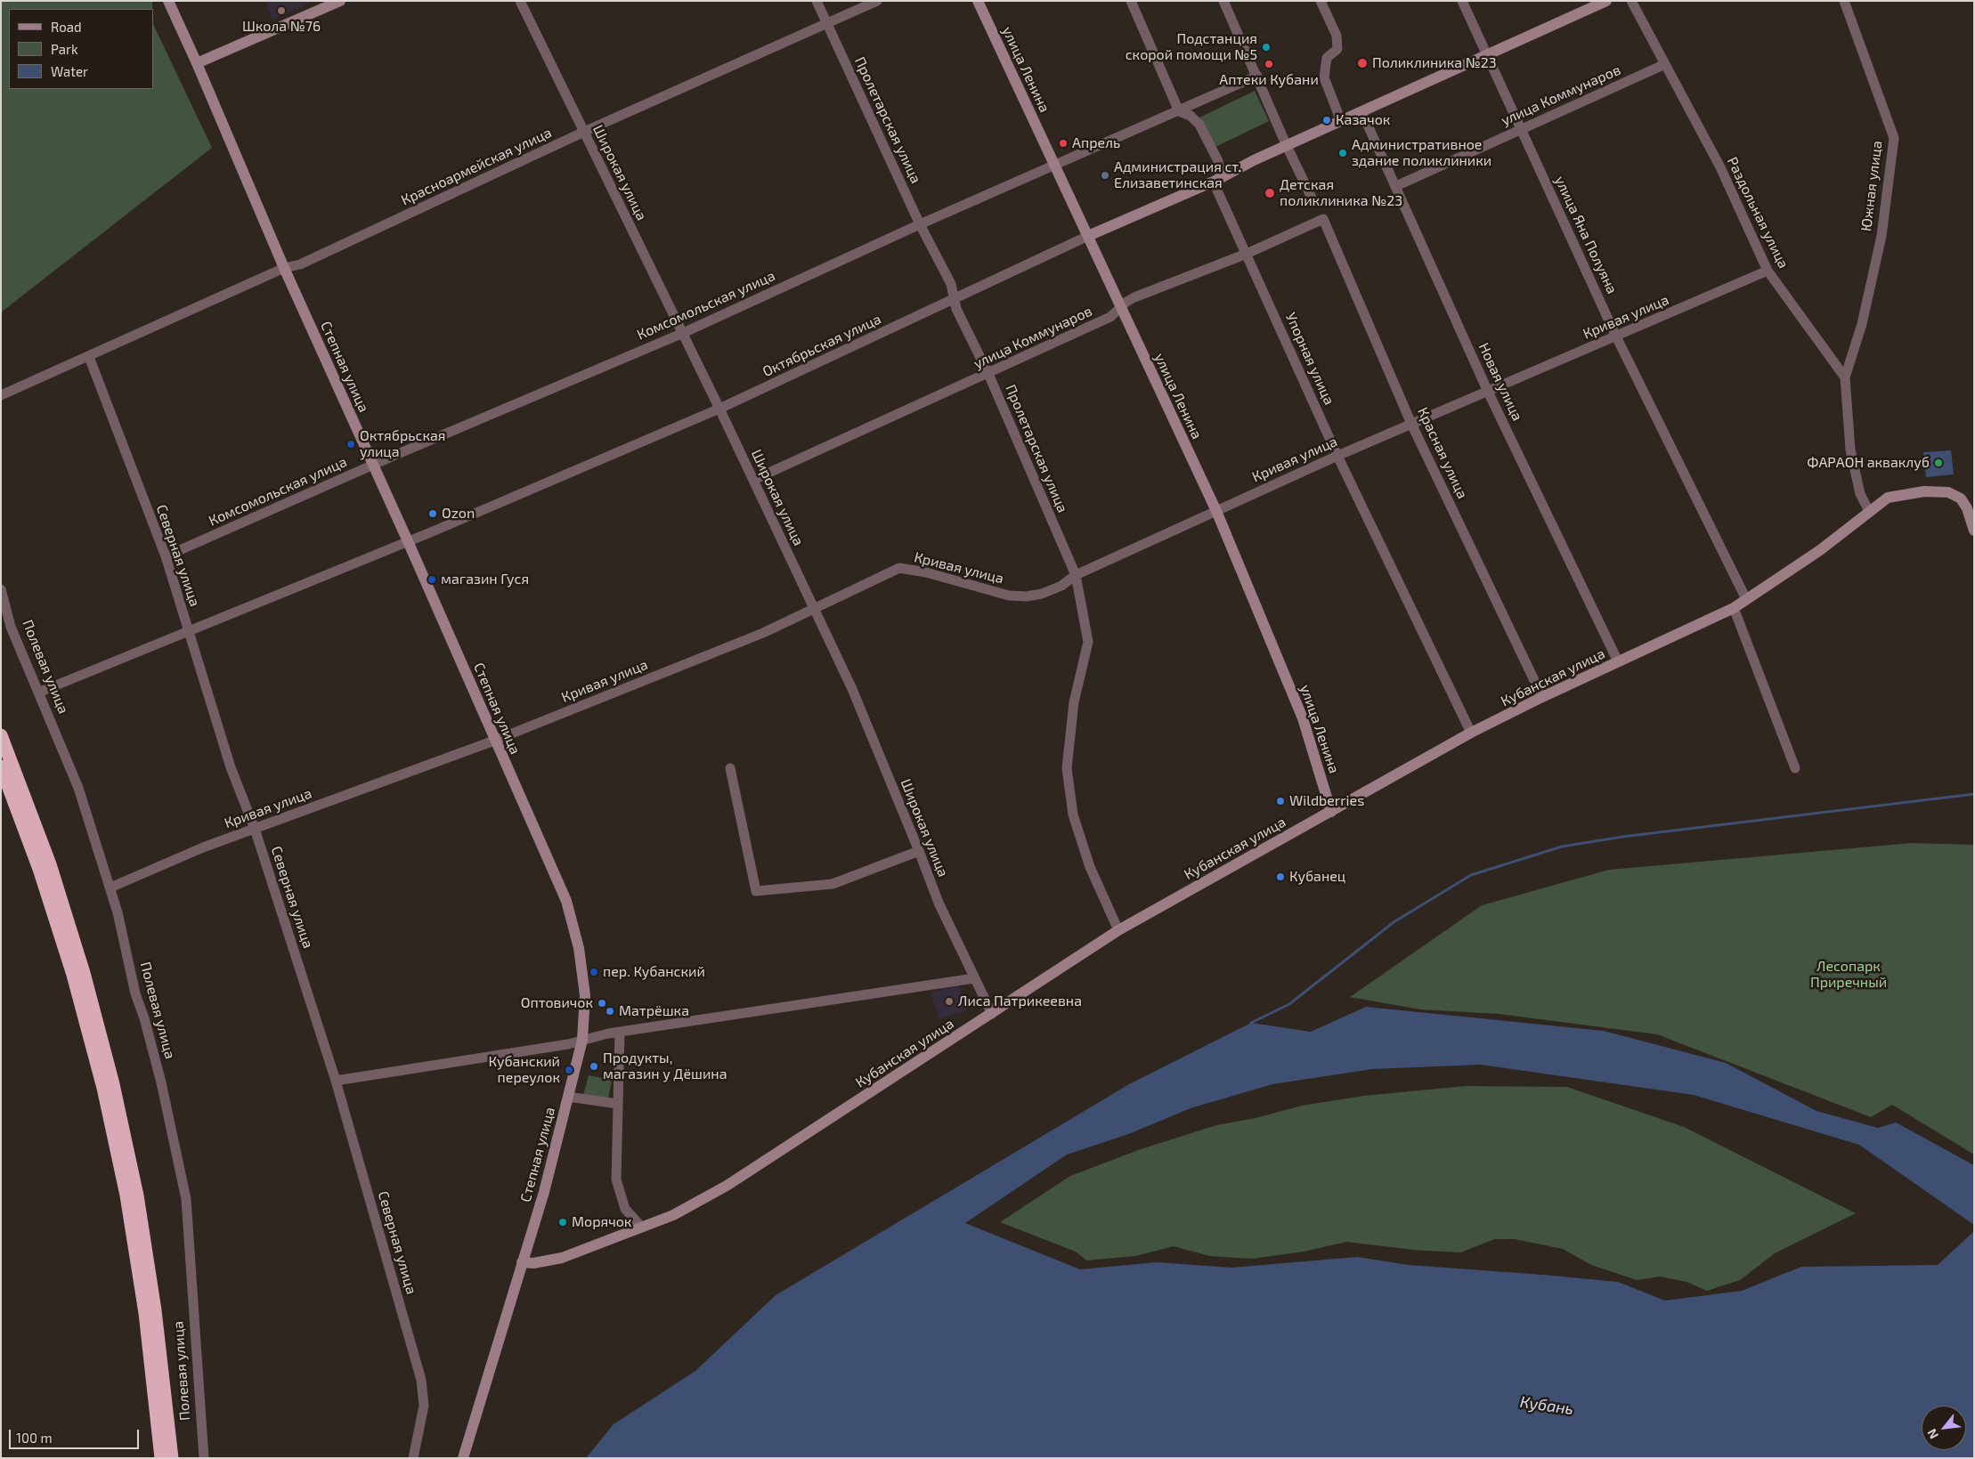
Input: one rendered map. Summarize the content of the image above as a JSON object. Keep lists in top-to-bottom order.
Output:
{
  "streets": {
    "highway": ["Полевая улица"],
    "street": [
      "улица Ленина",
      "улица Коммунаров",
      "Пролетарская улица",
      "Красноармейская улица",
      "Широкая улица",
      "Южная улица",
      "Раздольная улица",
      "улица Яна Полуяна",
      "Комсомольская улица",
      "Кривая улица",
      "Октябрьская улица",
      "Упорная улица",
      "Степная улица",
      "Новая улица",
      "Красная улица",
      "Северная улица",
      "Кубанская улица"
    ]
  },
  "crossings": [
    ["улица Ленина", "улица Коммунаров"],
    ["улица Ленина", "Комсомольская улица"],
    ["улица Ленина", "Кривая улица"],
    ["улица Ленина", "Октябрьская улица"],
    ["улица Ленина", "Кубанская улица"],
    ["улица Коммунаров", "Пролетарская улица"],
    ["улица Коммунаров", "Широкая улица"],
    ["улица Коммунаров", "Раздольная улица"],
    ["улица Коммунаров", "улица Яна Полуяна"],
    ["улица Коммунаров", "Упорная улица"],
    ["улица Коммунаров", "Новая улица"],
    ["улица Коммунаров", "Красная улица"],
    ["Пролетарская улица", "Красноармейская улица"],
    ["Пролетарская улица", "Комсомольская улица"],
    ["Пролетарская улица", "Кривая улица"],
    ["Пролетарская улица", "Октябрьская улица"],
    ["Пролетарская улица", "Кубанская улица"],
    ["Красноармейская улица", "Широкая улица"],
    ["Красноармейская улица", "Степная улица"],
    ["Красноармейская улица", "Северная улица"],
    ["Широкая улица", "Комсомольская улица"],
    ["Широкая улица", "Кривая улица"],
    ["Широкая улица", "Октябрьская улица"],
    ["Широкая улица", "Кубанская улица"],
    ["Южная улица", "Раздольная улица"],
    ["Раздольная улица", "Кривая улица"],
    ["улица Яна Полуяна", "Кривая улица"],
    ["улица Яна Полуяна", "Октябрьская улица"],
    ["улица Яна Полуяна", "Кубанская улица"],
    ["Комсомольская улица", "Упорная улица"],
    ["Комсомольская улица", "Степная улица"],
    ["Комсомольская улица", "Северная улица"],
    ["Кривая улица", "Упорная улица"],
    ["Кривая улица", "Степная улица"],
    ["Кривая улица", "Новая улица"],
    ["Кривая улица", "Красная улица"],
    ["Кривая улица", "Северная улица"],
    ["Кривая улица", "Полевая улица"],
    ["Октябрьская улица", "Упорная улица"],
    ["Октябрьская улица", "Степная улица"],
    ["Октябрьская улица", "Новая улица"],
    ["Октябрьская улица", "Северная улица"],
    ["Октябрьская улица", "Полевая улица"],
    ["Упорная улица", "Кубанская улица"],
    ["Степная улица", "Кубанская улица"],
    ["Новая улица", "Кубанская улица"],
    ["Красная улица", "Кубанская улица"]
  ],
  "water": ["Кубань"],
  "parks": ["Лесопарк Приречный"],
  "places": [
    "Школа №76",
    "Подстанция скорой помощи №5",
    "Поликлиника №23",
    "Аптеки Кубани",
    "Казачок",
    "Апрель",
    "Административное здание поликлиники",
    "Администрация ст. Елизаветинская",
    "Детская поликлиника №23",
    "Октябрьская улица",
    "ФАРАОН акваклуб",
    "Ozon",
    "магазин Гуся",
    "Wildberries",
    "Кубанец",
    "пер. Кубанский",
    "Лиса Патрикеевна",
    "Оптовичок",
    "Матрёшка",
    "Продукты, магазин у Дёшина",
    "Кубанский переулок",
    "Морячок"
  ],
  "legend": ["Road", "Park", "Water"],
  "scale_bar": "100 m",
  "north": "bottom left"
}
